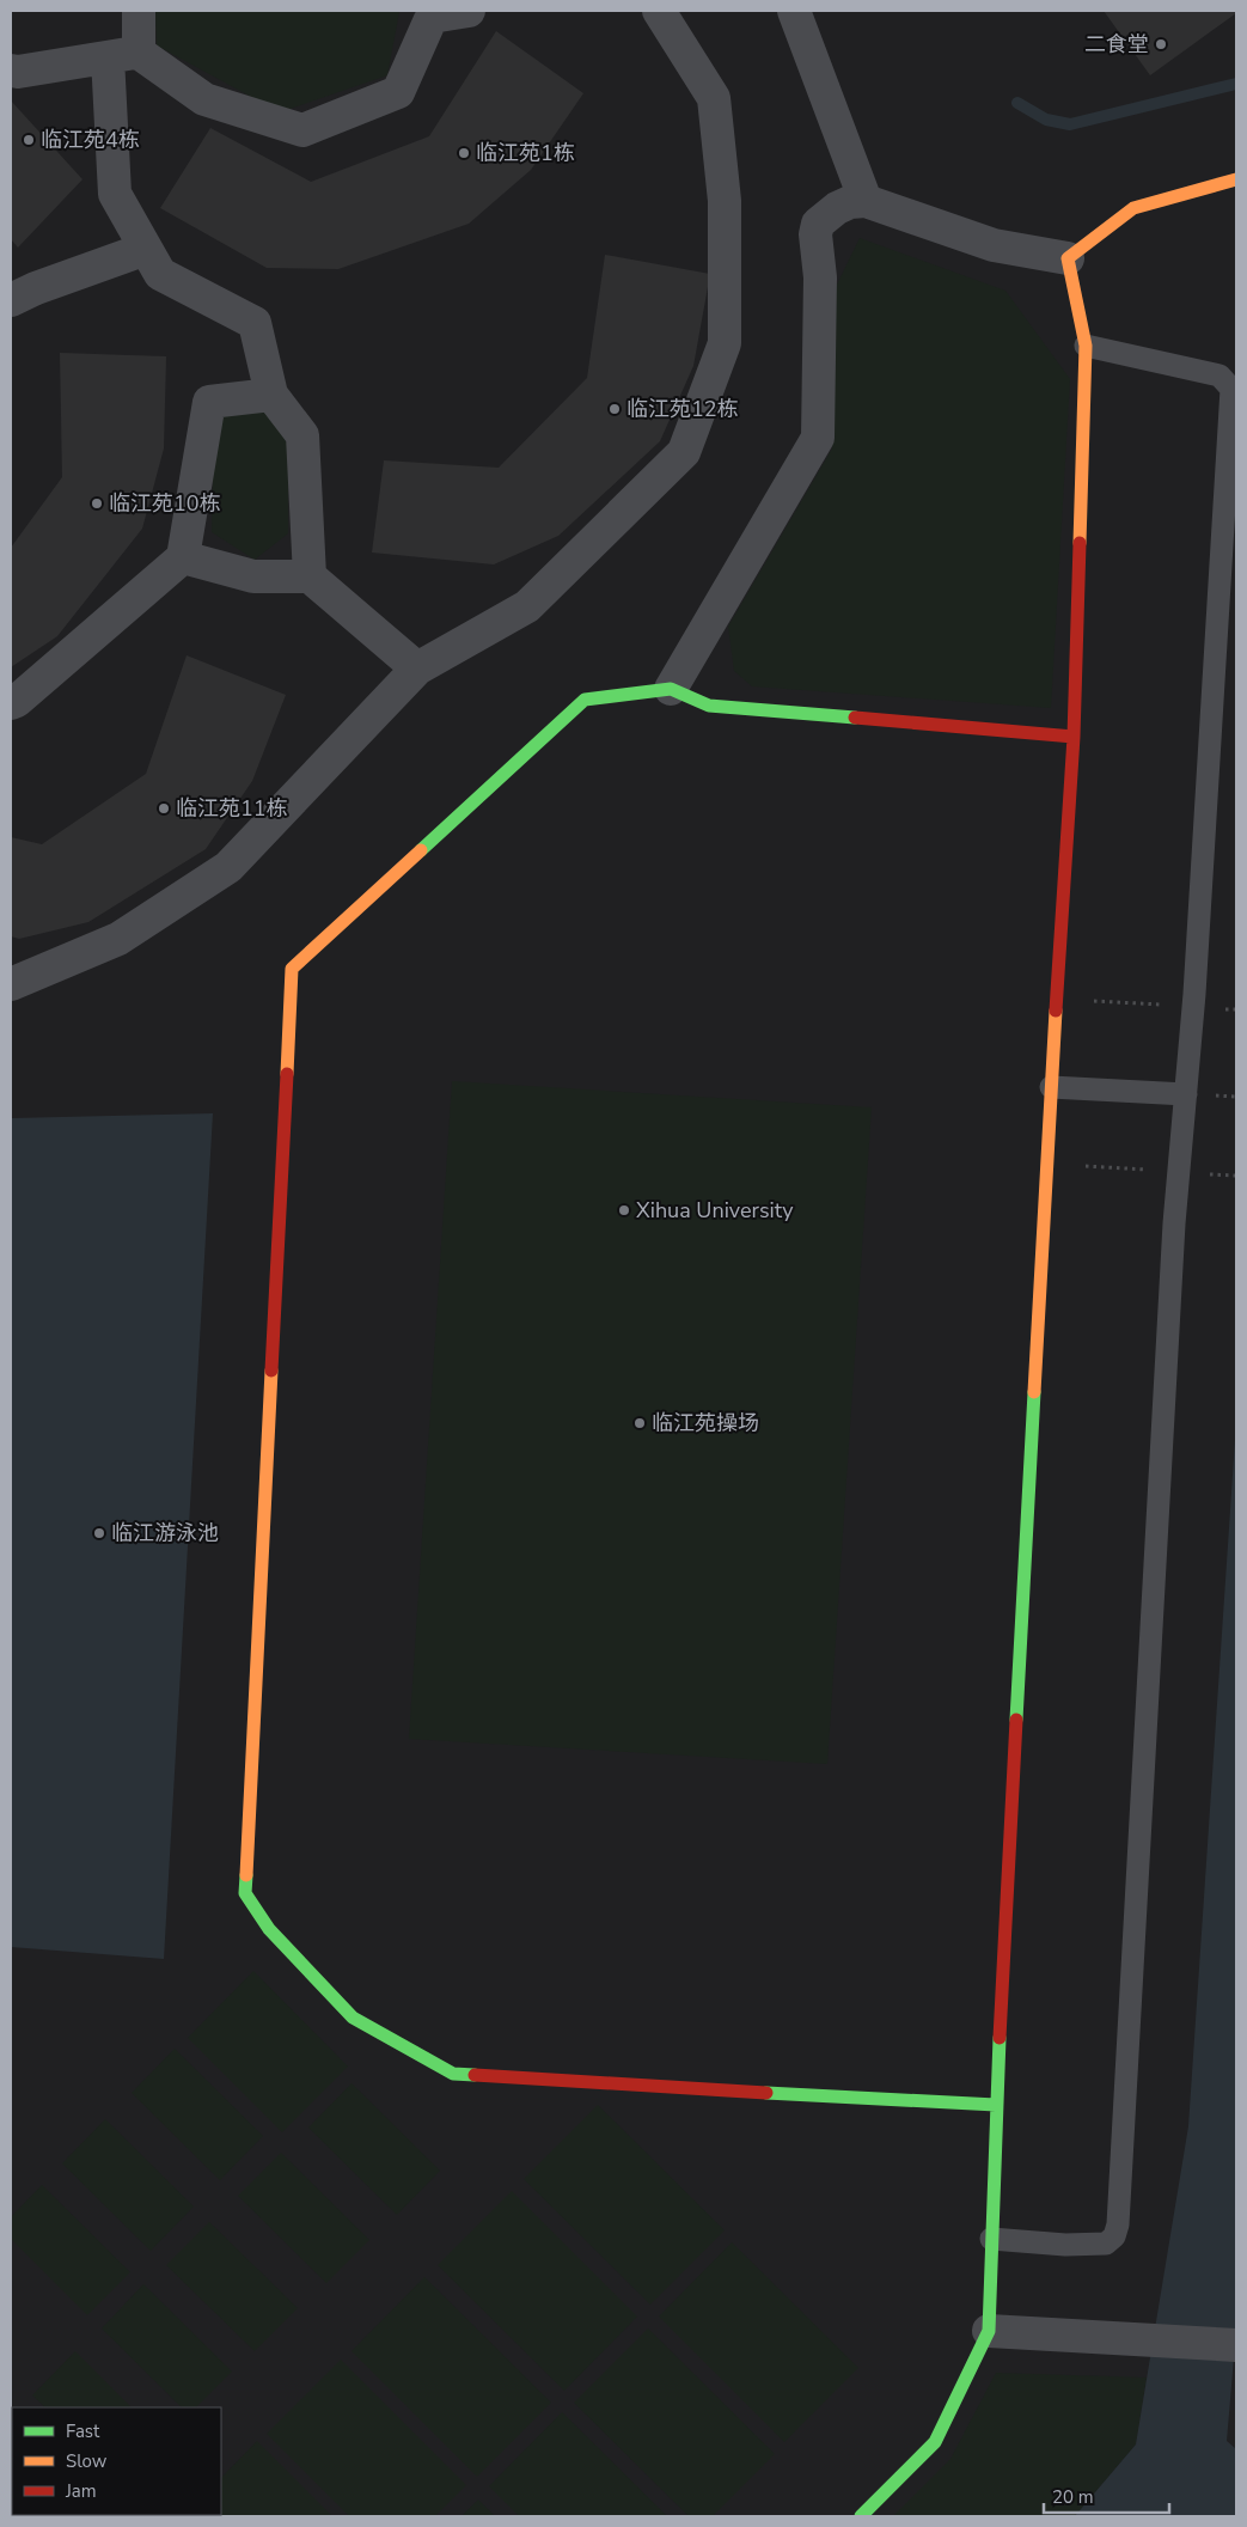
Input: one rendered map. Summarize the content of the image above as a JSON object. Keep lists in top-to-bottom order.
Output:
{
  "places": [
    "二食堂",
    "临江苑4栋",
    "临江苑1栋",
    "临江苑12栋",
    "临江苑10栋",
    "临江苑11栋",
    "Xihua University",
    "临江苑操场",
    "临江游泳池"
  ],
  "legend": ["Fast", "Slow", "Jam"],
  "scale_bar": "20 m"
}
